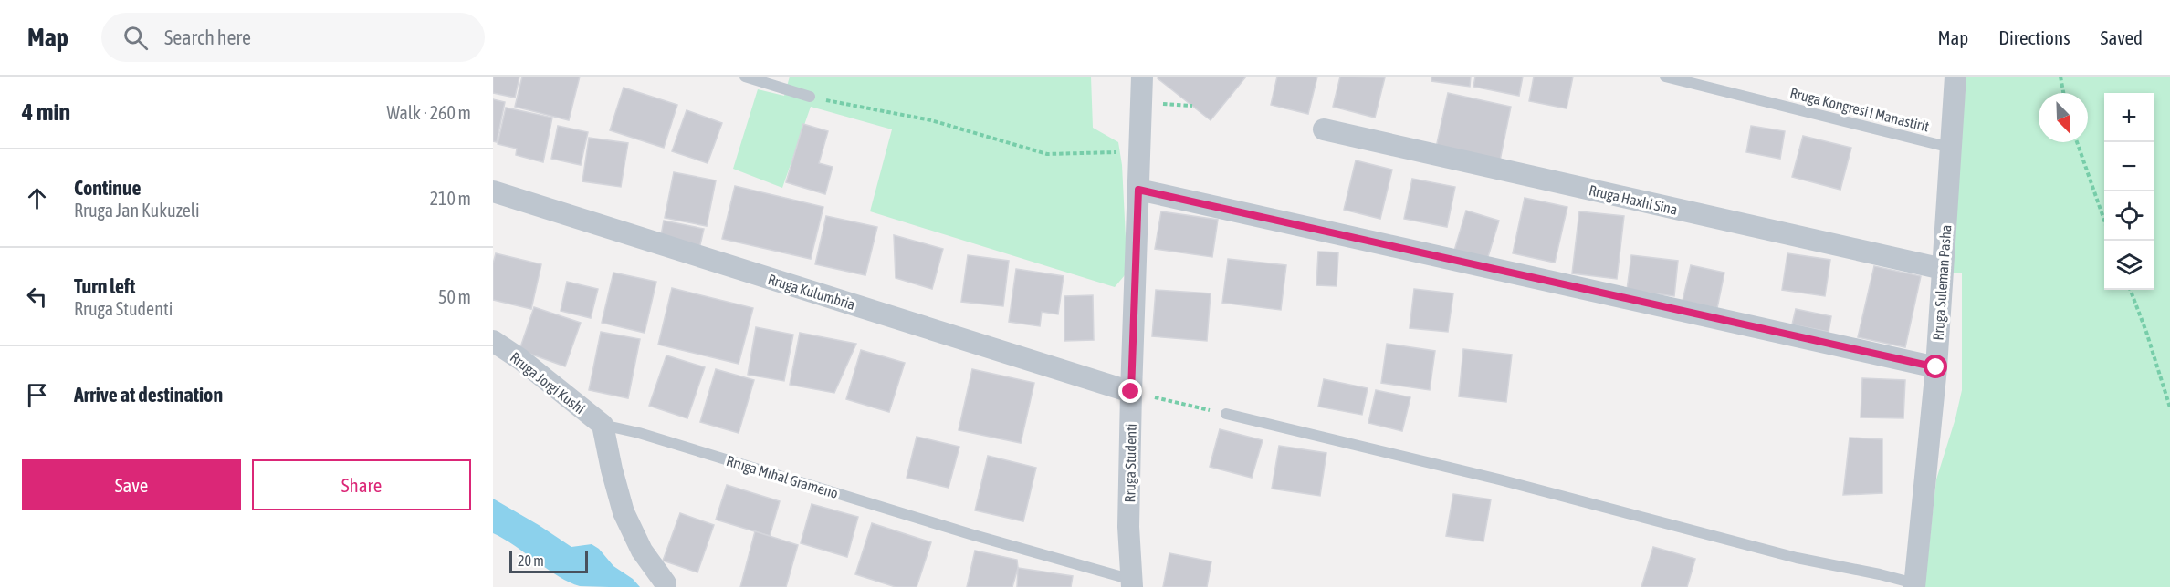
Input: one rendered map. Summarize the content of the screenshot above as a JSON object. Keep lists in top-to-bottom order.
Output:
{
  "streets": {
    "street": [
      "Rruga Haxhi Sina",
      "Rruga Suleman Pasha",
      "Rruga Kulumbria",
      "Rruga Jorgi Kushi",
      "Rruga Studenti"
    ],
    "lane": ["Rruga Kongresi I Manastirit", "Rruga Mihal Grameno"]
  },
  "crossings": [
    ["Rruga Kongresi I Manastirit", "Rruga Suleman Pasha"],
    ["Rruga Haxhi Sina", "Rruga Suleman Pasha"],
    ["Rruga Kulumbria", "Rruga Studenti"],
    ["Rruga Jorgi Kushi", "Rruga Mihal Grameno"],
    ["Rruga Studenti", "Rruga Mihal Grameno"]
  ],
  "scale_bar": "20 m",
  "north": "bottom right",
  "page": {
    "header": "Map",
    "search": "Search here",
    "nav": ["Map", "Directions", "Saved"],
    "heading": ["4 min", "Walk · 260 m"],
    "map_buttons": ["+", "−"],
    "list": [
      ["Continue", "Rruga Jan Kukuzeli", "210 m"],
      ["Turn left", "Rruga Studenti", "50 m"],
      "Arrive at destination"
    ],
    "buttons": ["Save", "Share"],
    "scale": "20 m"
  }
}
